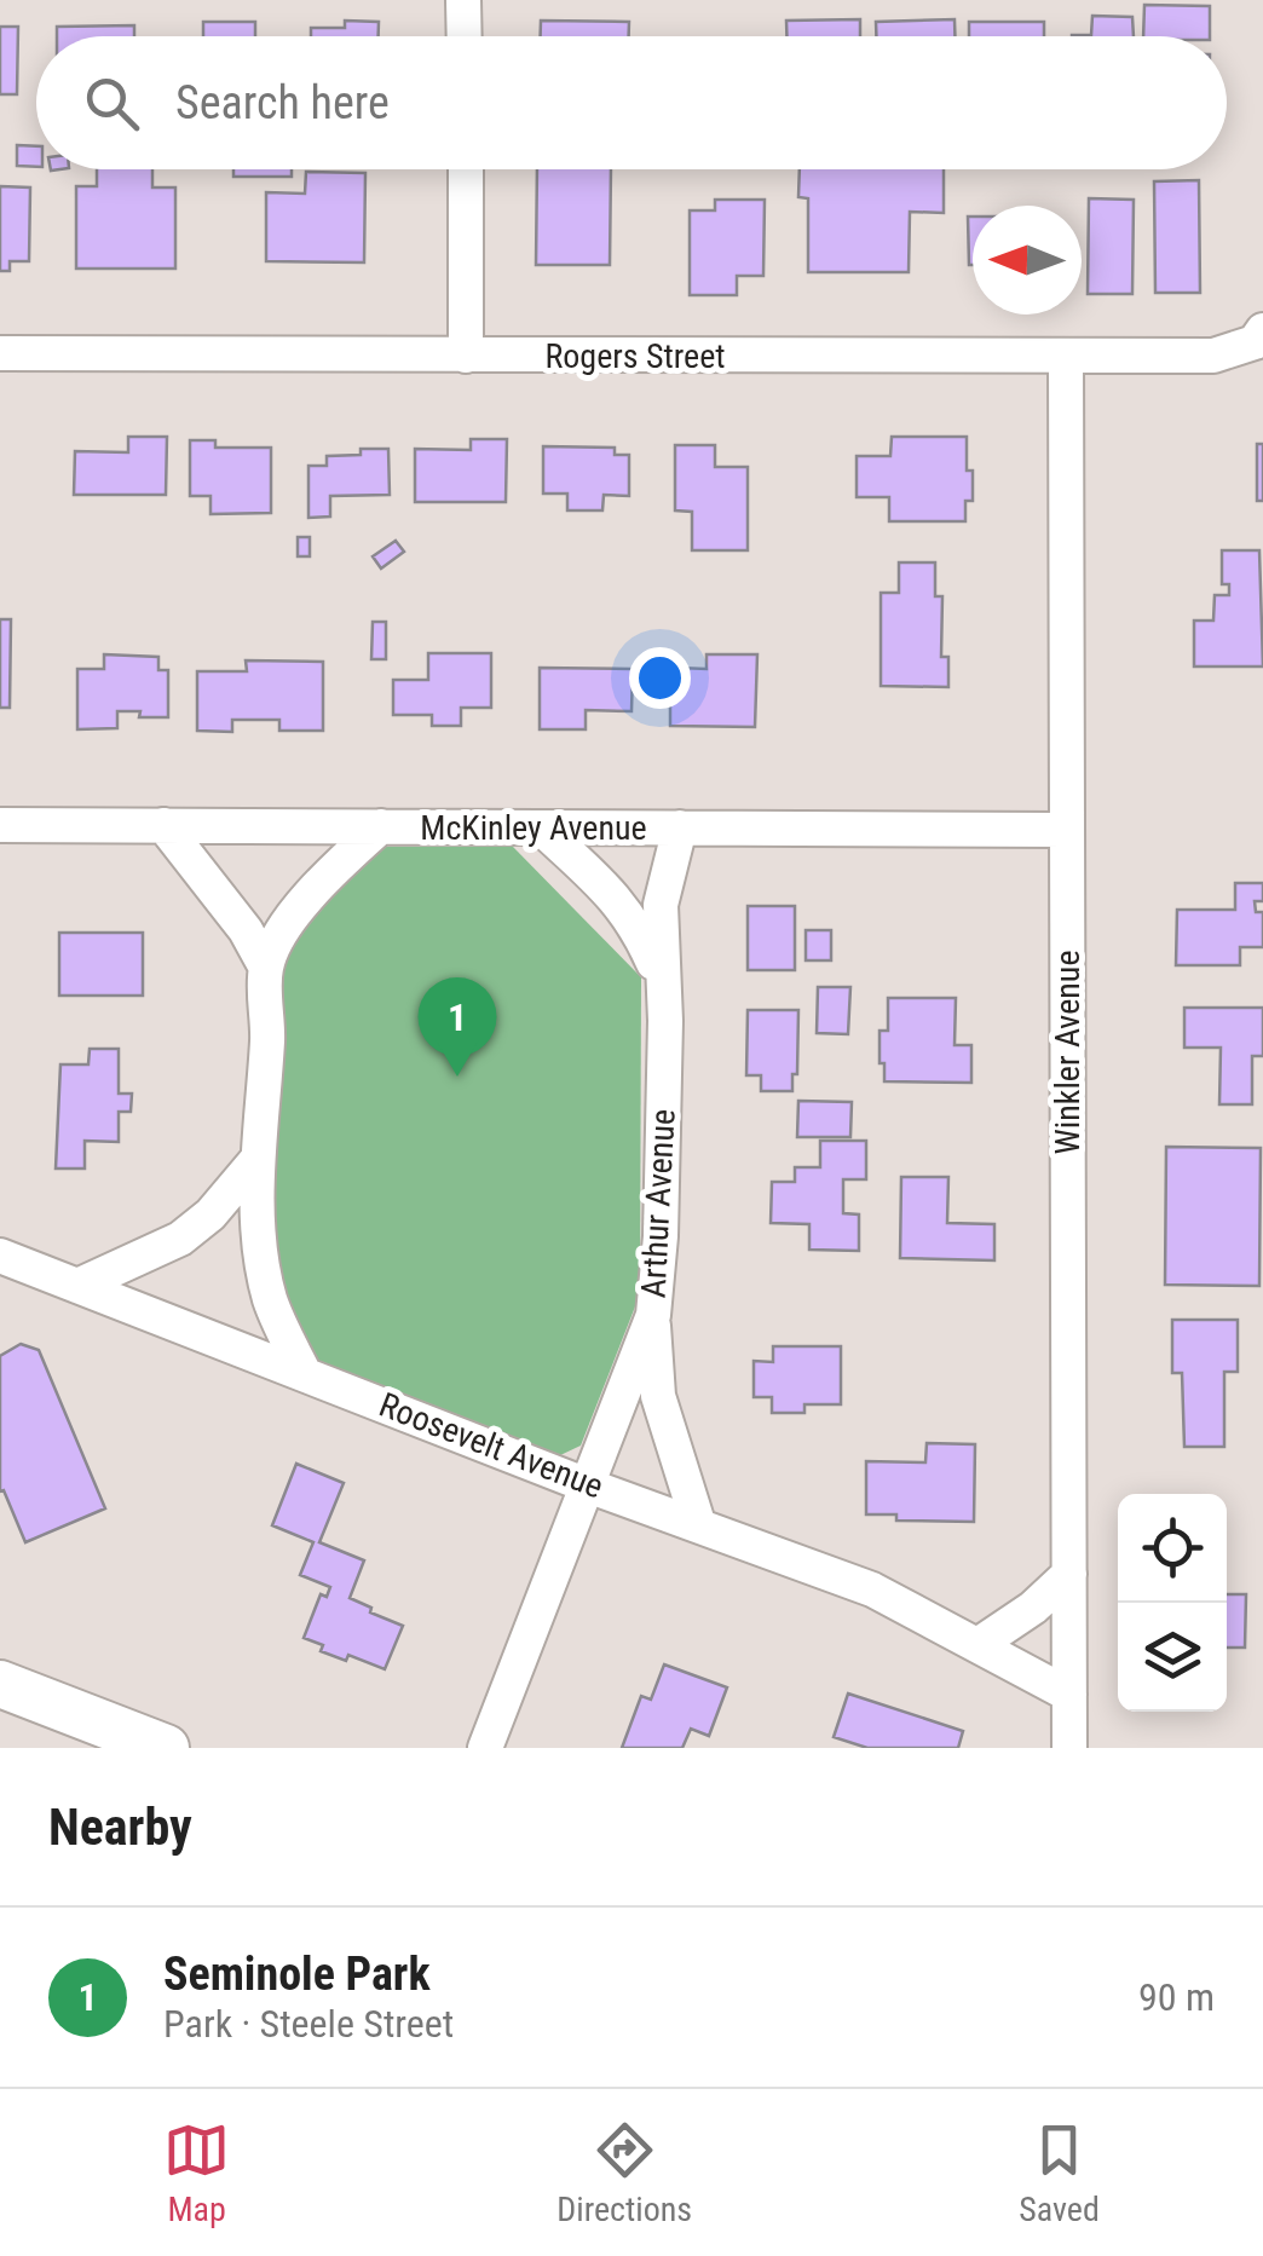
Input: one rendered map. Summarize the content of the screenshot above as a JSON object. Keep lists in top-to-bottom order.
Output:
{
  "streets": {
    "street": [
      "Rogers Street",
      "McKinley Avenue",
      "Winkler Avenue",
      "Arthur Avenue",
      "Roosevelt Avenue"
    ]
  },
  "crossings": [
    ["Rogers Street", "Winkler Avenue"],
    ["McKinley Avenue", "Winkler Avenue"],
    ["McKinley Avenue", "Arthur Avenue"],
    ["Winkler Avenue", "Roosevelt Avenue"],
    ["Arthur Avenue", "Roosevelt Avenue"]
  ],
  "north": "left",
  "page": {
    "search": "Search here",
    "pins": "1",
    "heading": "Nearby",
    "list": [
      {
        "mark": "1",
        "name": "Seminole Park",
        "note": "Park · Steele Street",
        "value": "90 m"
      }
    ],
    "nav": ["Map", "Directions", "Saved"]
  }
}
